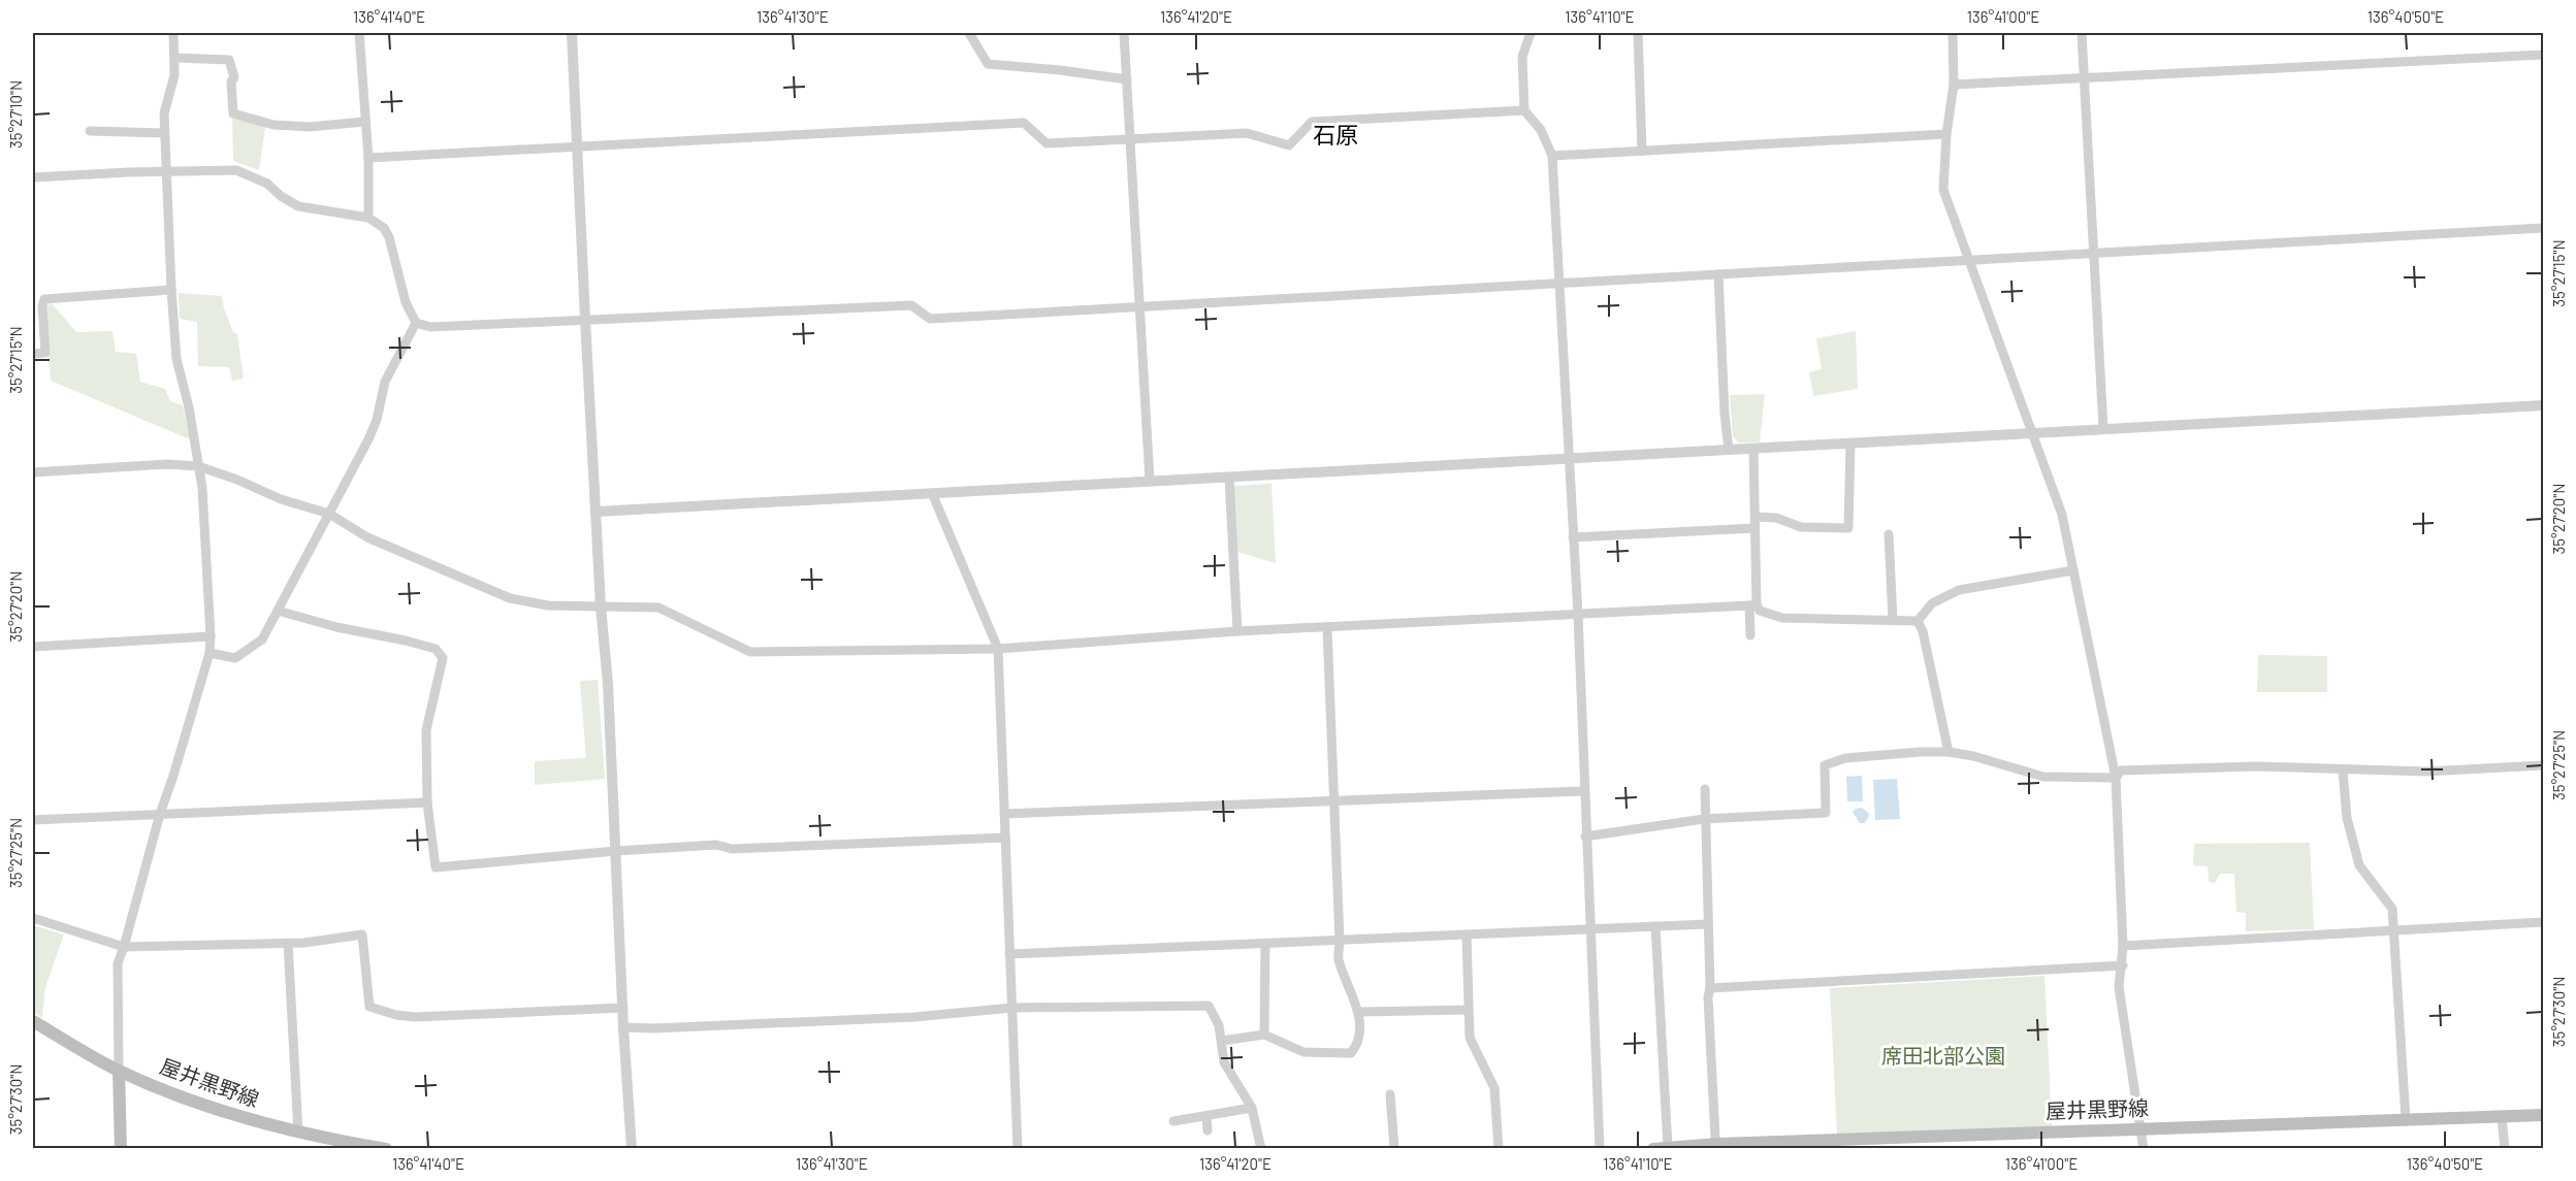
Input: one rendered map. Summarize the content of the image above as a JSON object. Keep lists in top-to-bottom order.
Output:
{
  "streets": {
    "main road": ["屋井黒野線"]
  },
  "districts": ["石原"],
  "parks": ["席田北部公園"],
  "coordinates": [
    "136°41'40\"E",
    "136°41'30\"E",
    "136°41'20\"E",
    "136°41'10\"E",
    "136°41'00\"E",
    "136°40'50\"E",
    "35°27'10\"N",
    "35°27'15\"N",
    "35°27'20\"N",
    "35°27'25\"N",
    "35°27'30\"N"
  ]
}
